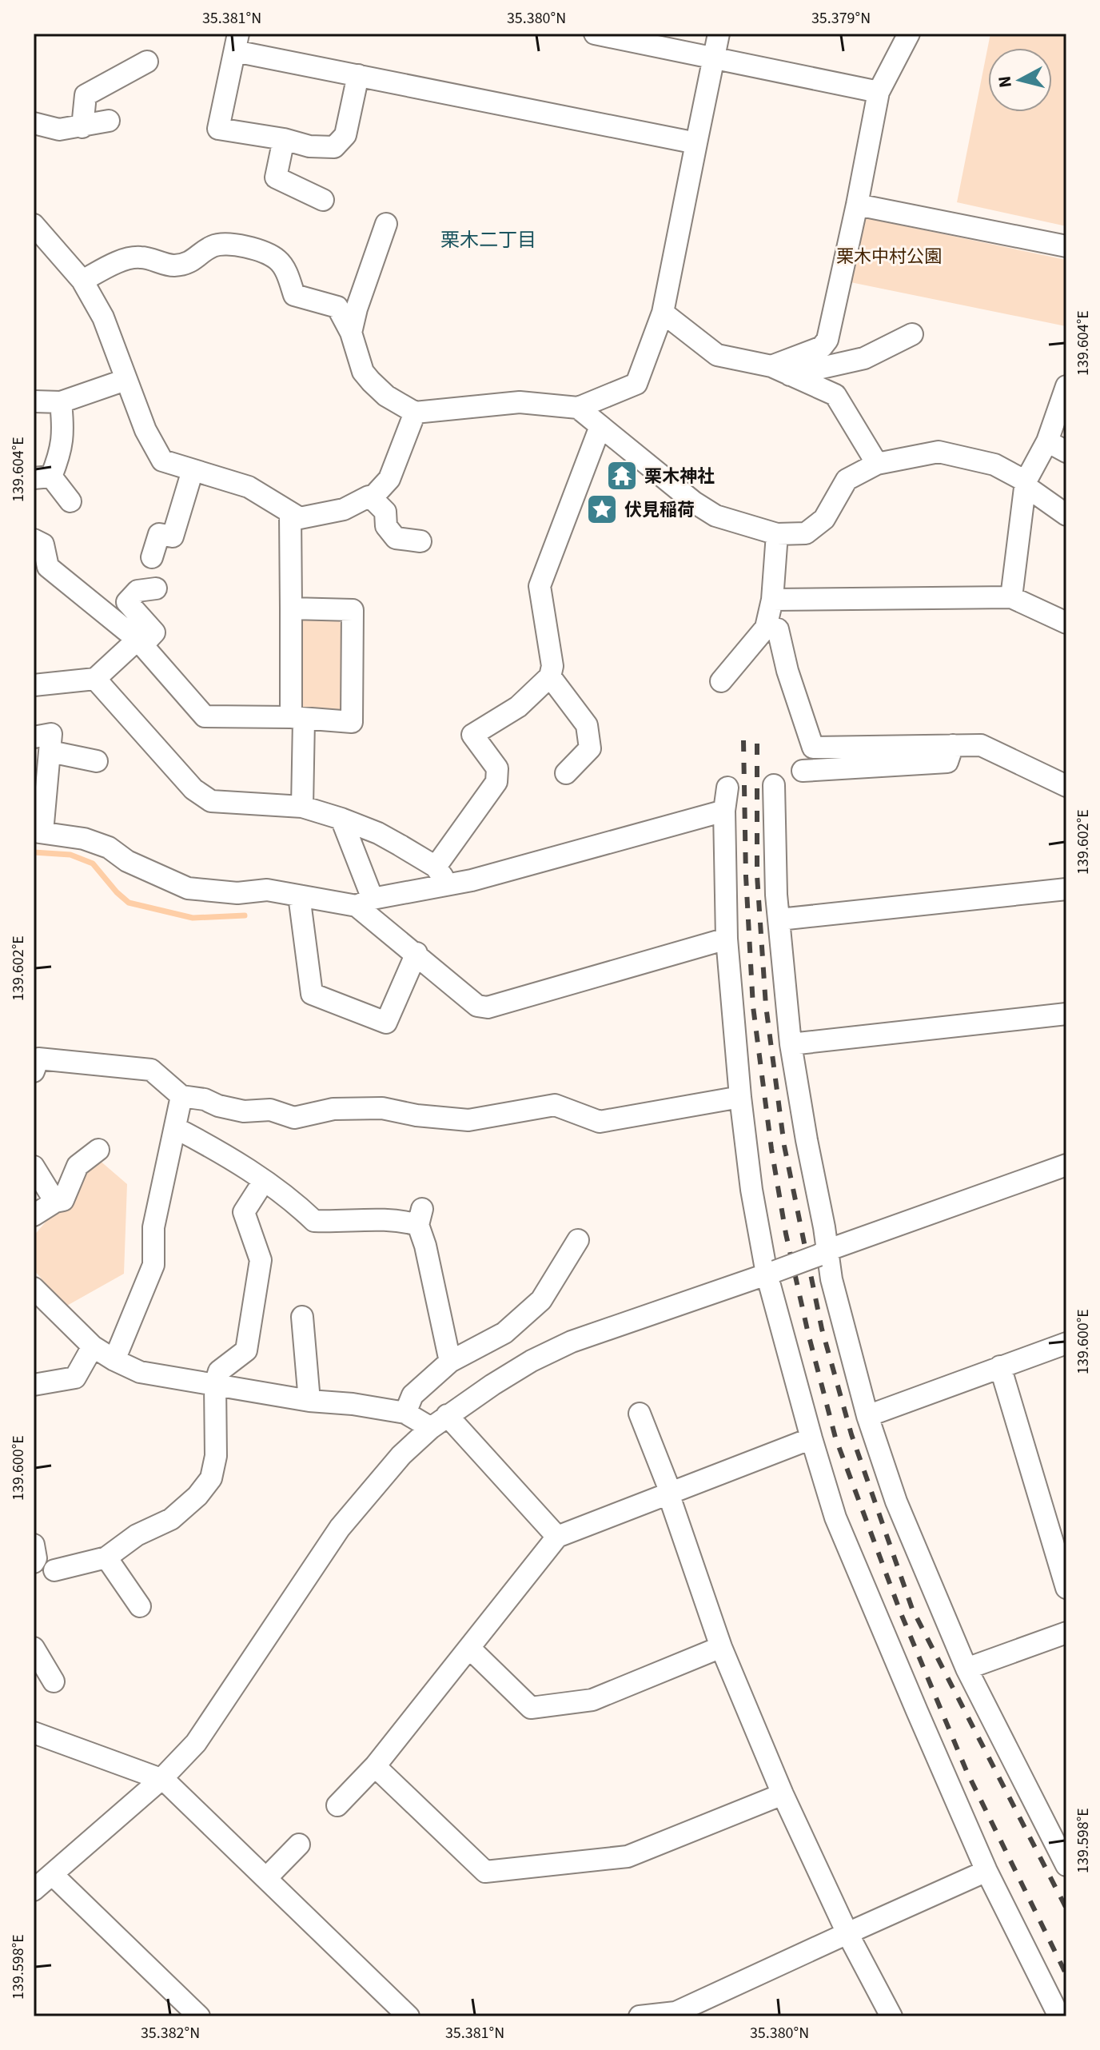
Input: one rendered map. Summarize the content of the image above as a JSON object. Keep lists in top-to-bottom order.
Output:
{
  "districts": ["栗木二丁目"],
  "parks": ["栗木中村公園"],
  "places": {
    "temple": ["栗木神社"],
    "place": ["伏見稲荷"]
  },
  "north": "left",
  "coordinates": [
    "35.381°N",
    "35.380°N",
    "35.379°N",
    "139.604°E",
    "139.602°E",
    "139.600°E",
    "139.598°E",
    "35.382°N"
  ]
}
